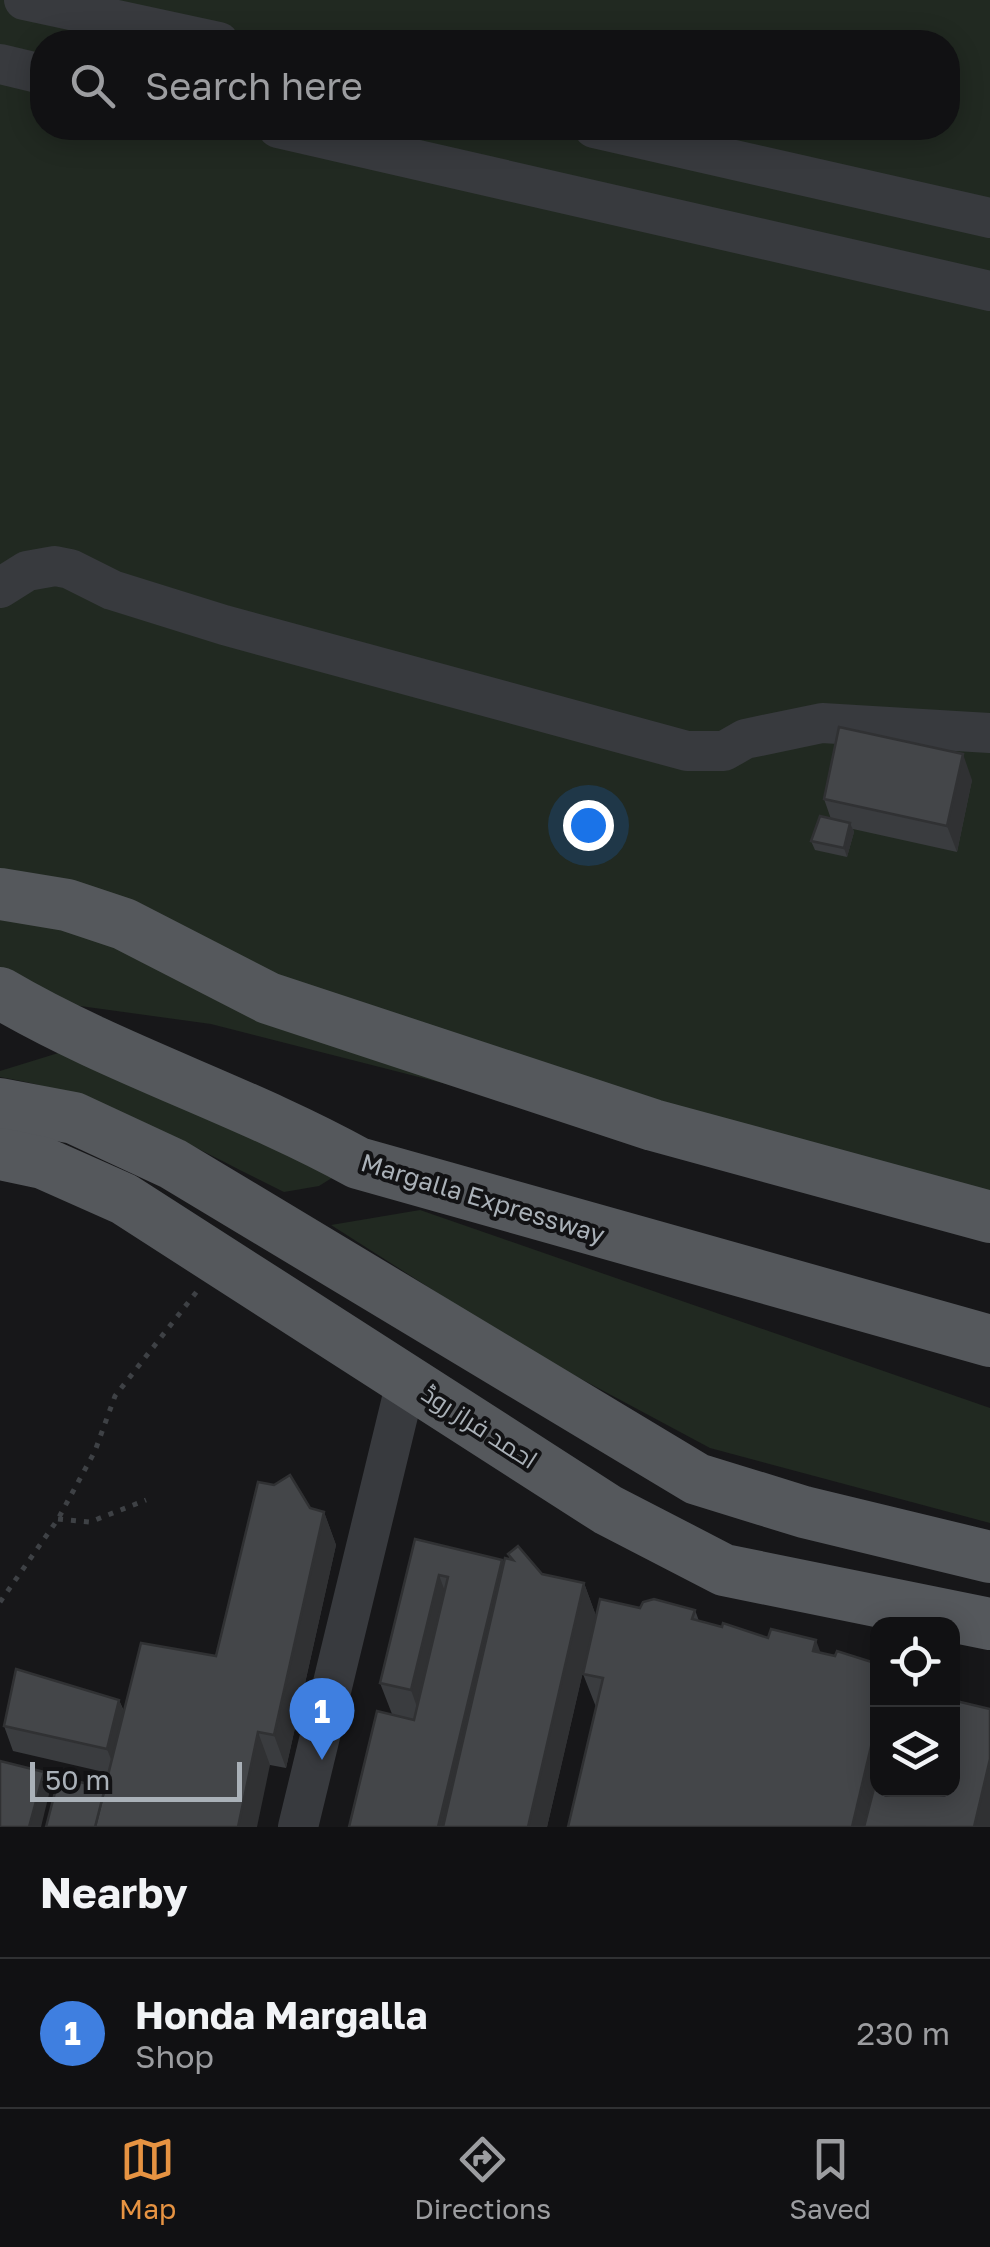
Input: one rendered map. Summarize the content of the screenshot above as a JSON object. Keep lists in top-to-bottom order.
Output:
{
  "streets": {
    "main road": ["Margalla Expressway", "احمد فراز روڈ"]
  },
  "scale_bar": "50 m",
  "page": {
    "search": "Search here",
    "pins": "1",
    "scale": "50 m",
    "heading": "Nearby",
    "list": [
      {
        "mark": "1",
        "name": "Honda Margalla",
        "note": "Shop",
        "value": "230 m"
      }
    ],
    "nav": ["Map", "Directions", "Saved"]
  }
}
